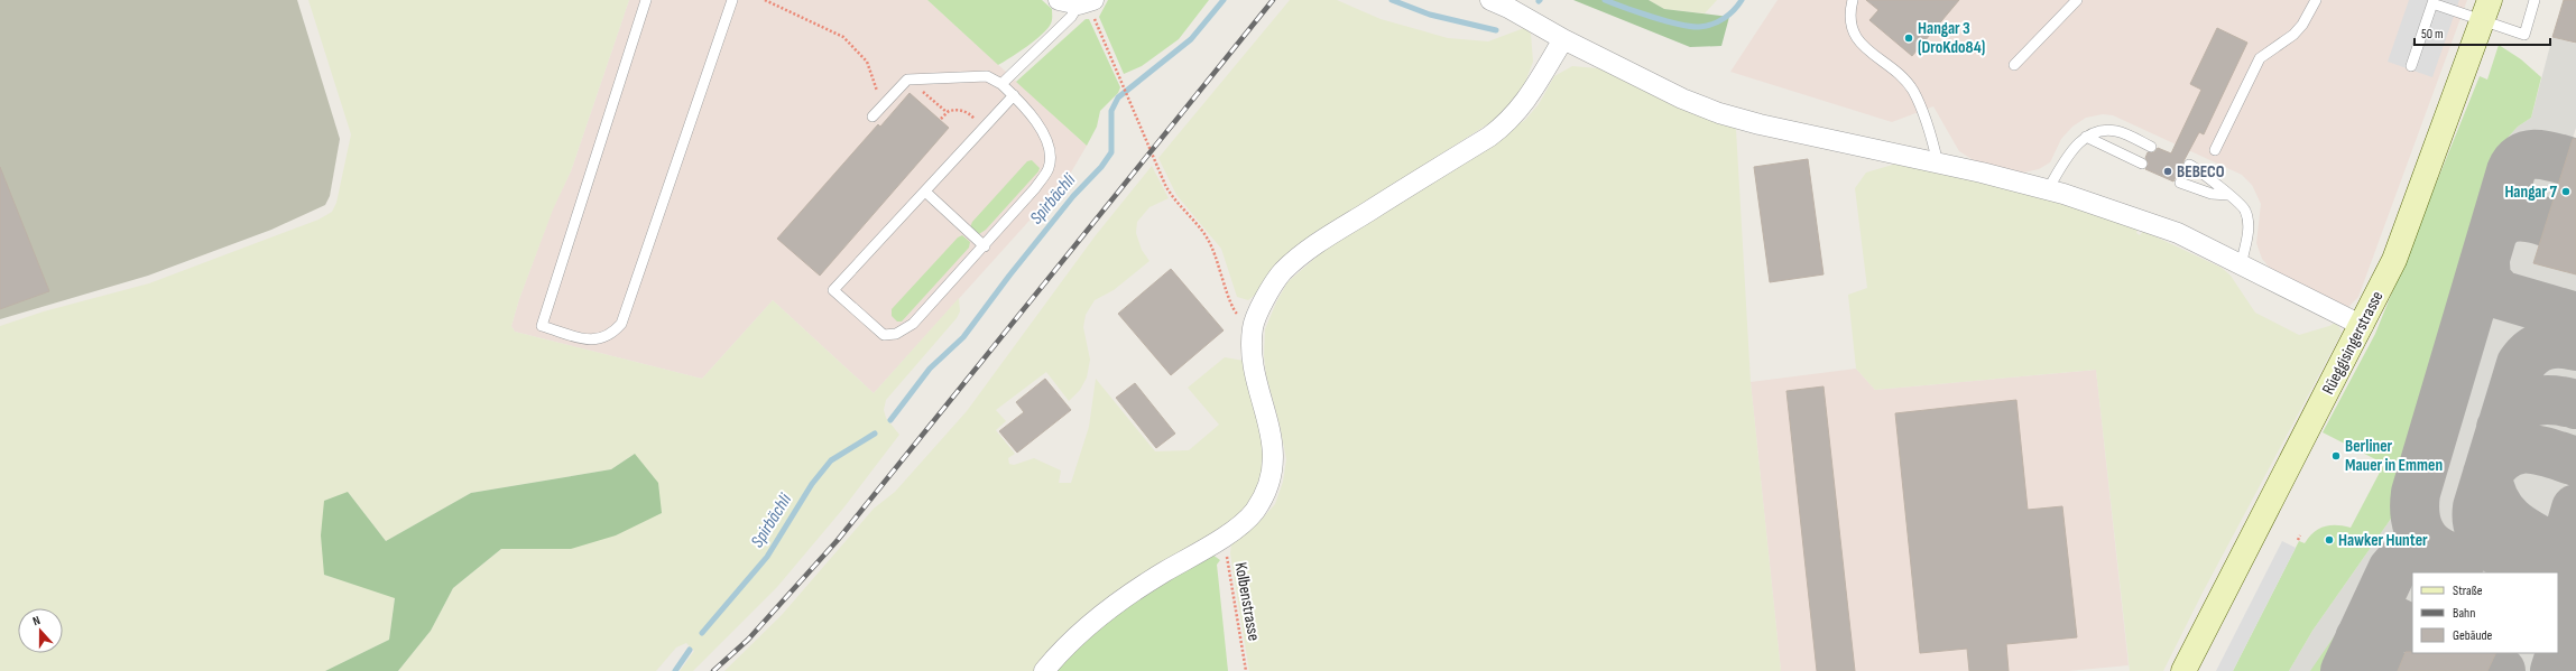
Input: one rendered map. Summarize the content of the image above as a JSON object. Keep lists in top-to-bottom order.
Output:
{
  "streets": {
    "main road": ["Rüeggisingerstrasse"],
    "path": ["Kolbenstrasse"]
  },
  "water": ["Spirbächli"],
  "places": [
    "Hangar 3 (DroKdo84)",
    "BEBECO",
    "Hangar 7",
    "Berliner Mauer in Emmen",
    "Hawker Hunter"
  ],
  "legend": ["Straße", "Bahn", "Gebäude"],
  "scale_bar": "50 m",
  "north": "top"
}
